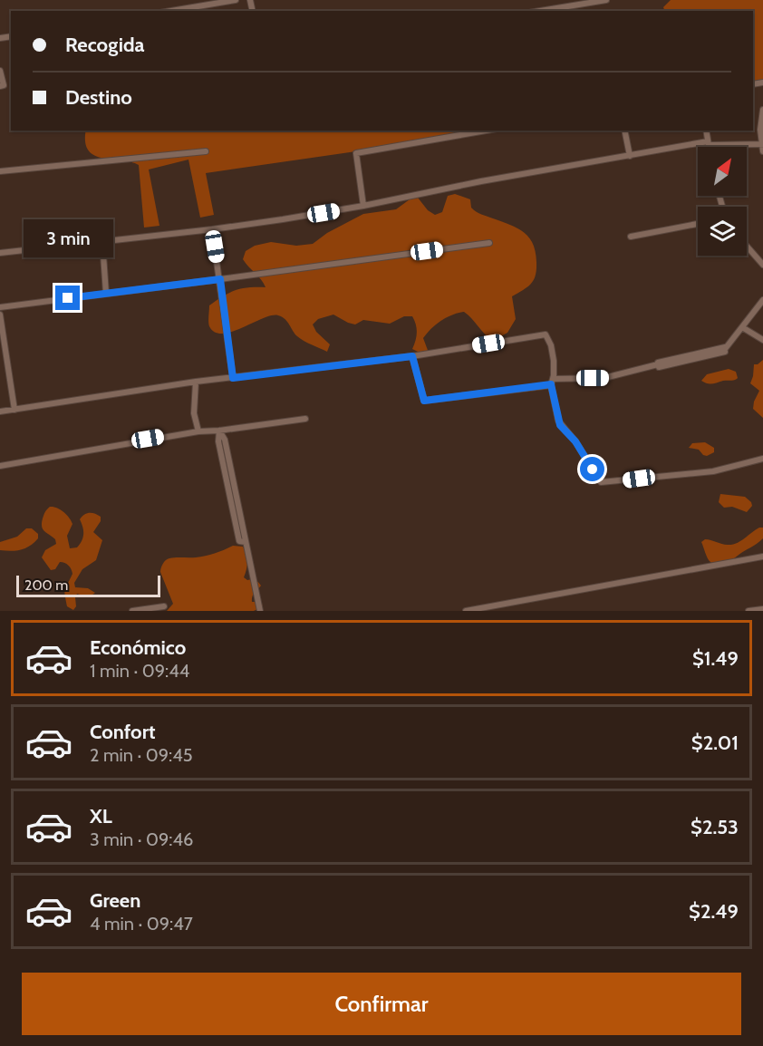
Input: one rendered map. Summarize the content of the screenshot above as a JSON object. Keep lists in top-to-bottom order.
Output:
{
  "scale_bar": "200 m",
  "north": "top right",
  "page": {
    "banner": ["Recogida", "Destino"],
    "bubble": "3 min",
    "scale": "200 m",
    "list": [
      {
        "name": "Económico",
        "note": "1 min · 09:44",
        "value": "$1.49"
      },
      {
        "name": "Confort",
        "note": "2 min · 09:45",
        "value": "$2.01"
      },
      {
        "name": "XL",
        "note": "3 min · 09:46",
        "value": "$2.53"
      },
      {
        "name": "Green",
        "note": "4 min · 09:47",
        "value": "$2.49"
      }
    ],
    "buttons": "Confirmar"
  }
}
